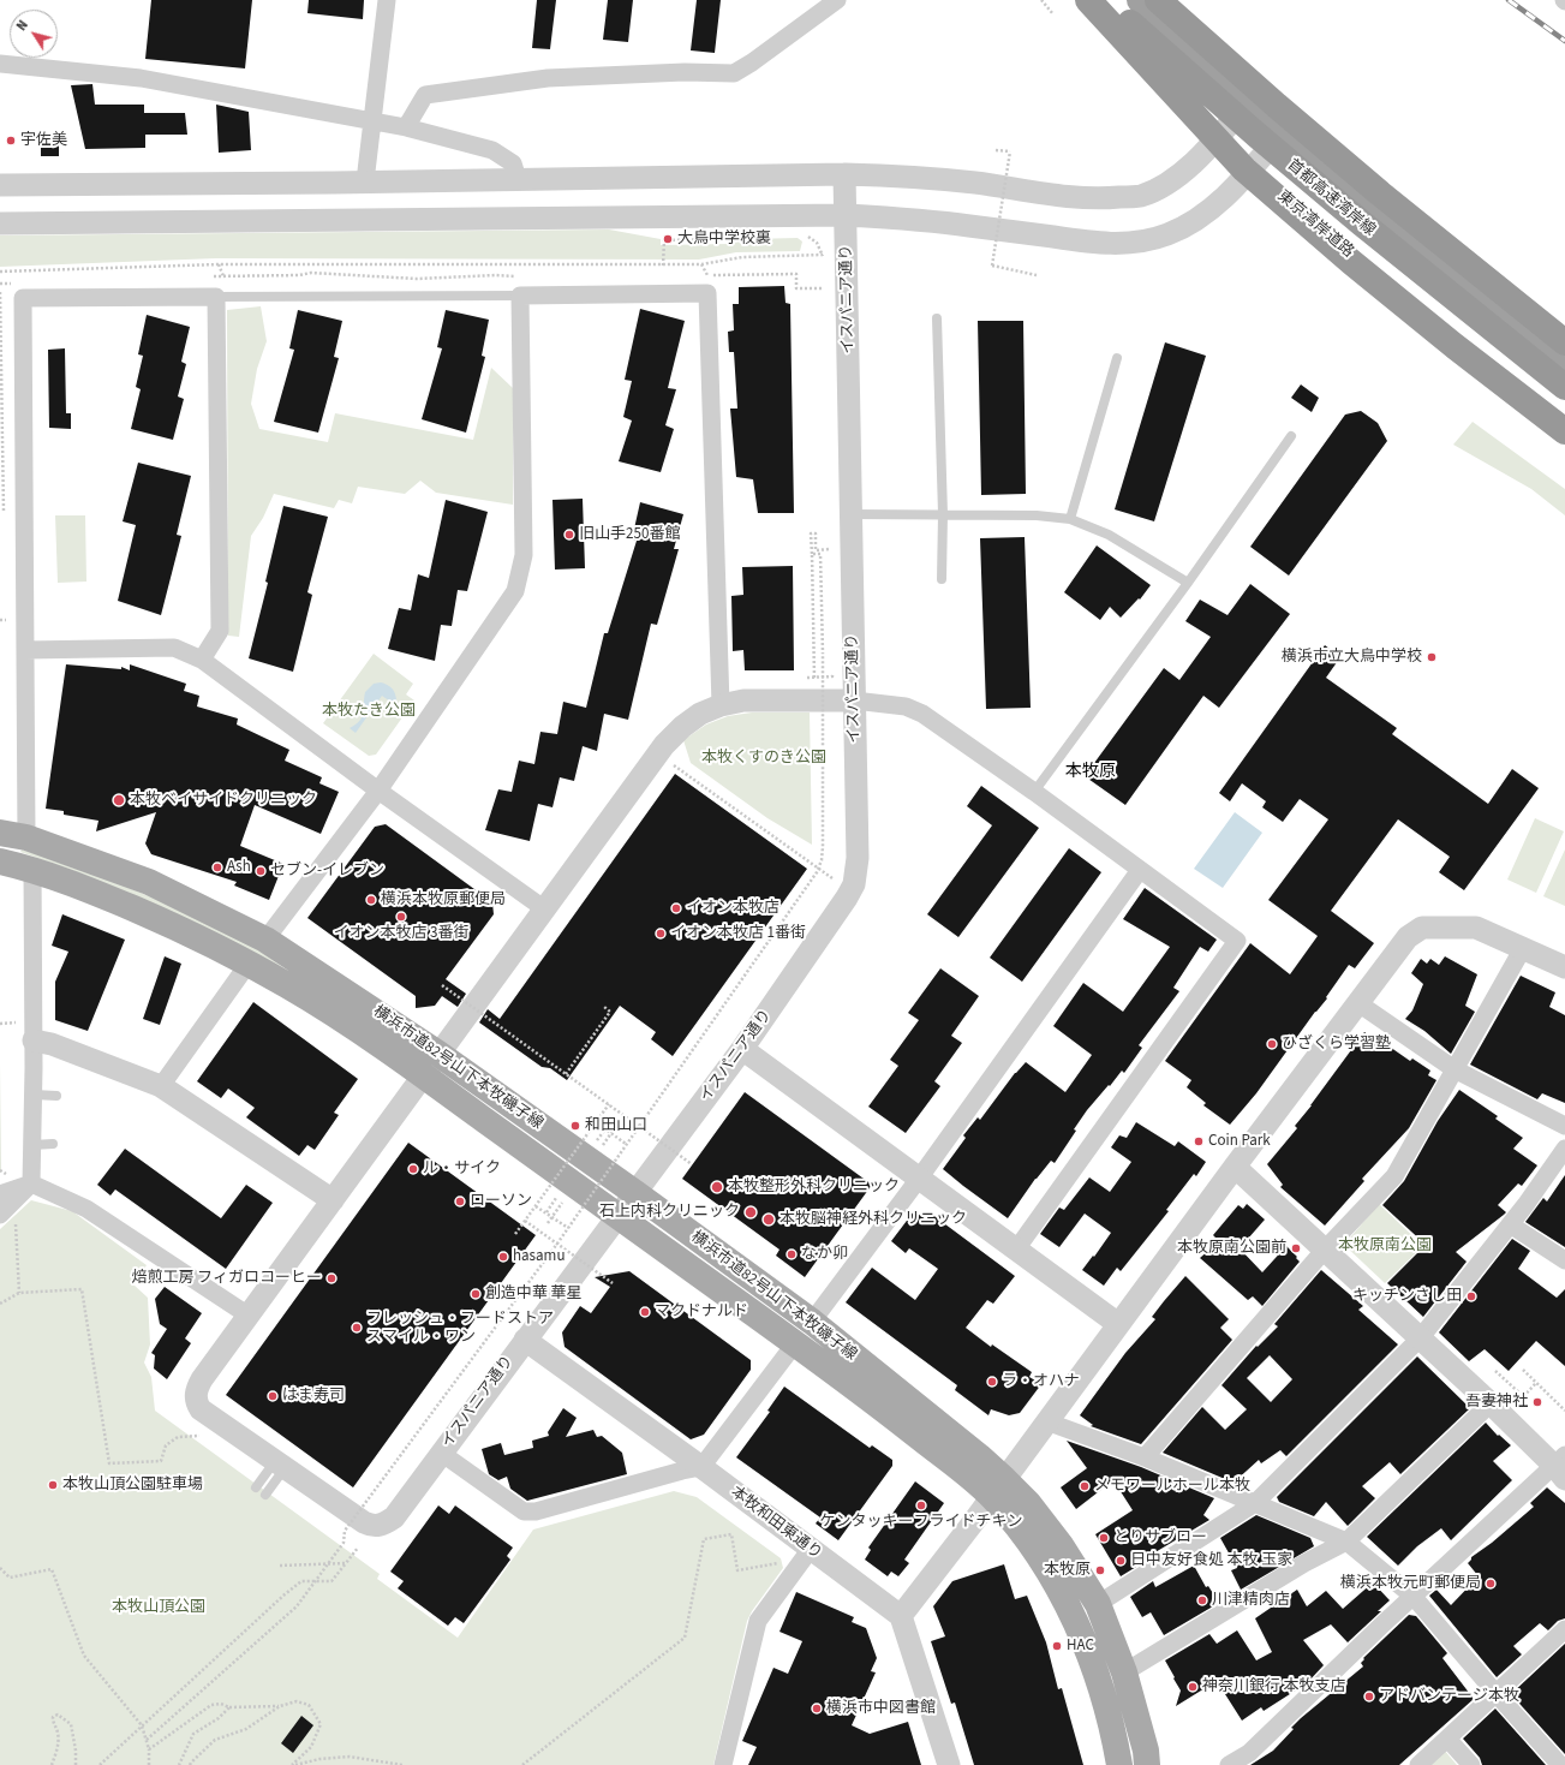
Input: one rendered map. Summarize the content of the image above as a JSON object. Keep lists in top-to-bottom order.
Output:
{
  "streets": {
    "highway": ["首都高速湾岸線", "東京湾岸道路"],
    "main road": ["横浜市道82号山下本牧磯子線"],
    "street": ["イスパニア通り", "本牧和田東通り"]
  },
  "crossings": [
    ["イスパニア通り", "横浜市道82号山下本牧磯子線"],
    ["イスパニア通り", "本牧和田東通り"]
  ],
  "districts": ["本牧原"],
  "parks": [
    "本牧たき公園",
    "本牧くすのき公園",
    "本牧原南公園",
    "本牧山頂公園"
  ],
  "places": [
    "宇佐美",
    "大鳥中学校裏",
    "旧山手250番館",
    "横浜市立大鳥中学校",
    "本牧ベイサイドクリニック",
    "Ash",
    "セブン-イレブン",
    "横浜本牧原郵便局",
    "イオン本牧店",
    "イオン本牧店 3番街",
    "イオン本牧店 1番街",
    "ひざくら学習塾",
    "和田山口",
    "Coin Park",
    "ル・サイク",
    "本牧整形外科クリニック",
    "ローソン",
    "石上内科クリニック",
    "本牧脳神経外科クリニック",
    "本牧原南公園前",
    "なか卯",
    "hasamu",
    "焙煎工房 フィガロコーヒー",
    "創造中華 華星",
    "キッチンさし田",
    "マクドナルド",
    "フレッシュ・フードストア スマイル・ワン",
    "ラ・オハナ",
    "はま寿司",
    "吾妻神社",
    "本牧山頂公園駐車場",
    "メモワールホール本牧",
    "ケンタッキーフライドチキン",
    "とりサブロー",
    "日中友好食処 本牧 玉家",
    "本牧原",
    "横浜本牧元町郵便局",
    "川津精肉店",
    "HAC",
    "神奈川銀行 本牧支店",
    "アドバンテージ本牧",
    "横浜市中図書館"
  ],
  "north": "top left"
}
